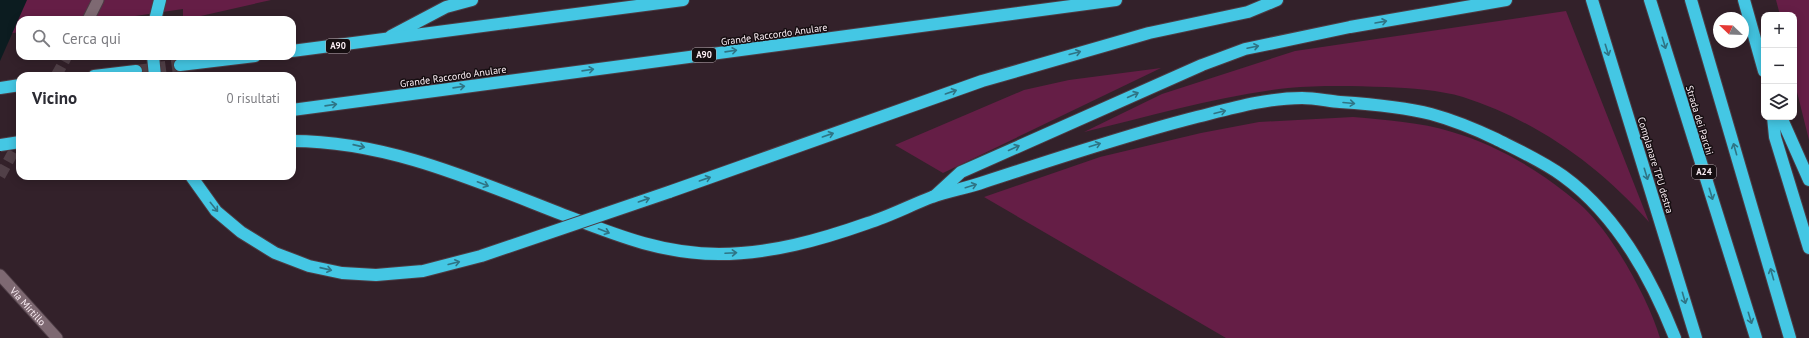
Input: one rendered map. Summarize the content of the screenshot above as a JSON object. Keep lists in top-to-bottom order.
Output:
{
  "streets": {
    "highway": [
      "Grande Raccordo Anulare",
      "A90",
      "Strada dei Parchi",
      "Complanare TPU destra",
      "A24"
    ],
    "street": ["Via Mirtillo"]
  },
  "north": "top left",
  "page": {
    "map_buttons": ["+", "−"],
    "search": "Cerca qui",
    "heading": ["Vicino", "0 risultati"]
  }
}
